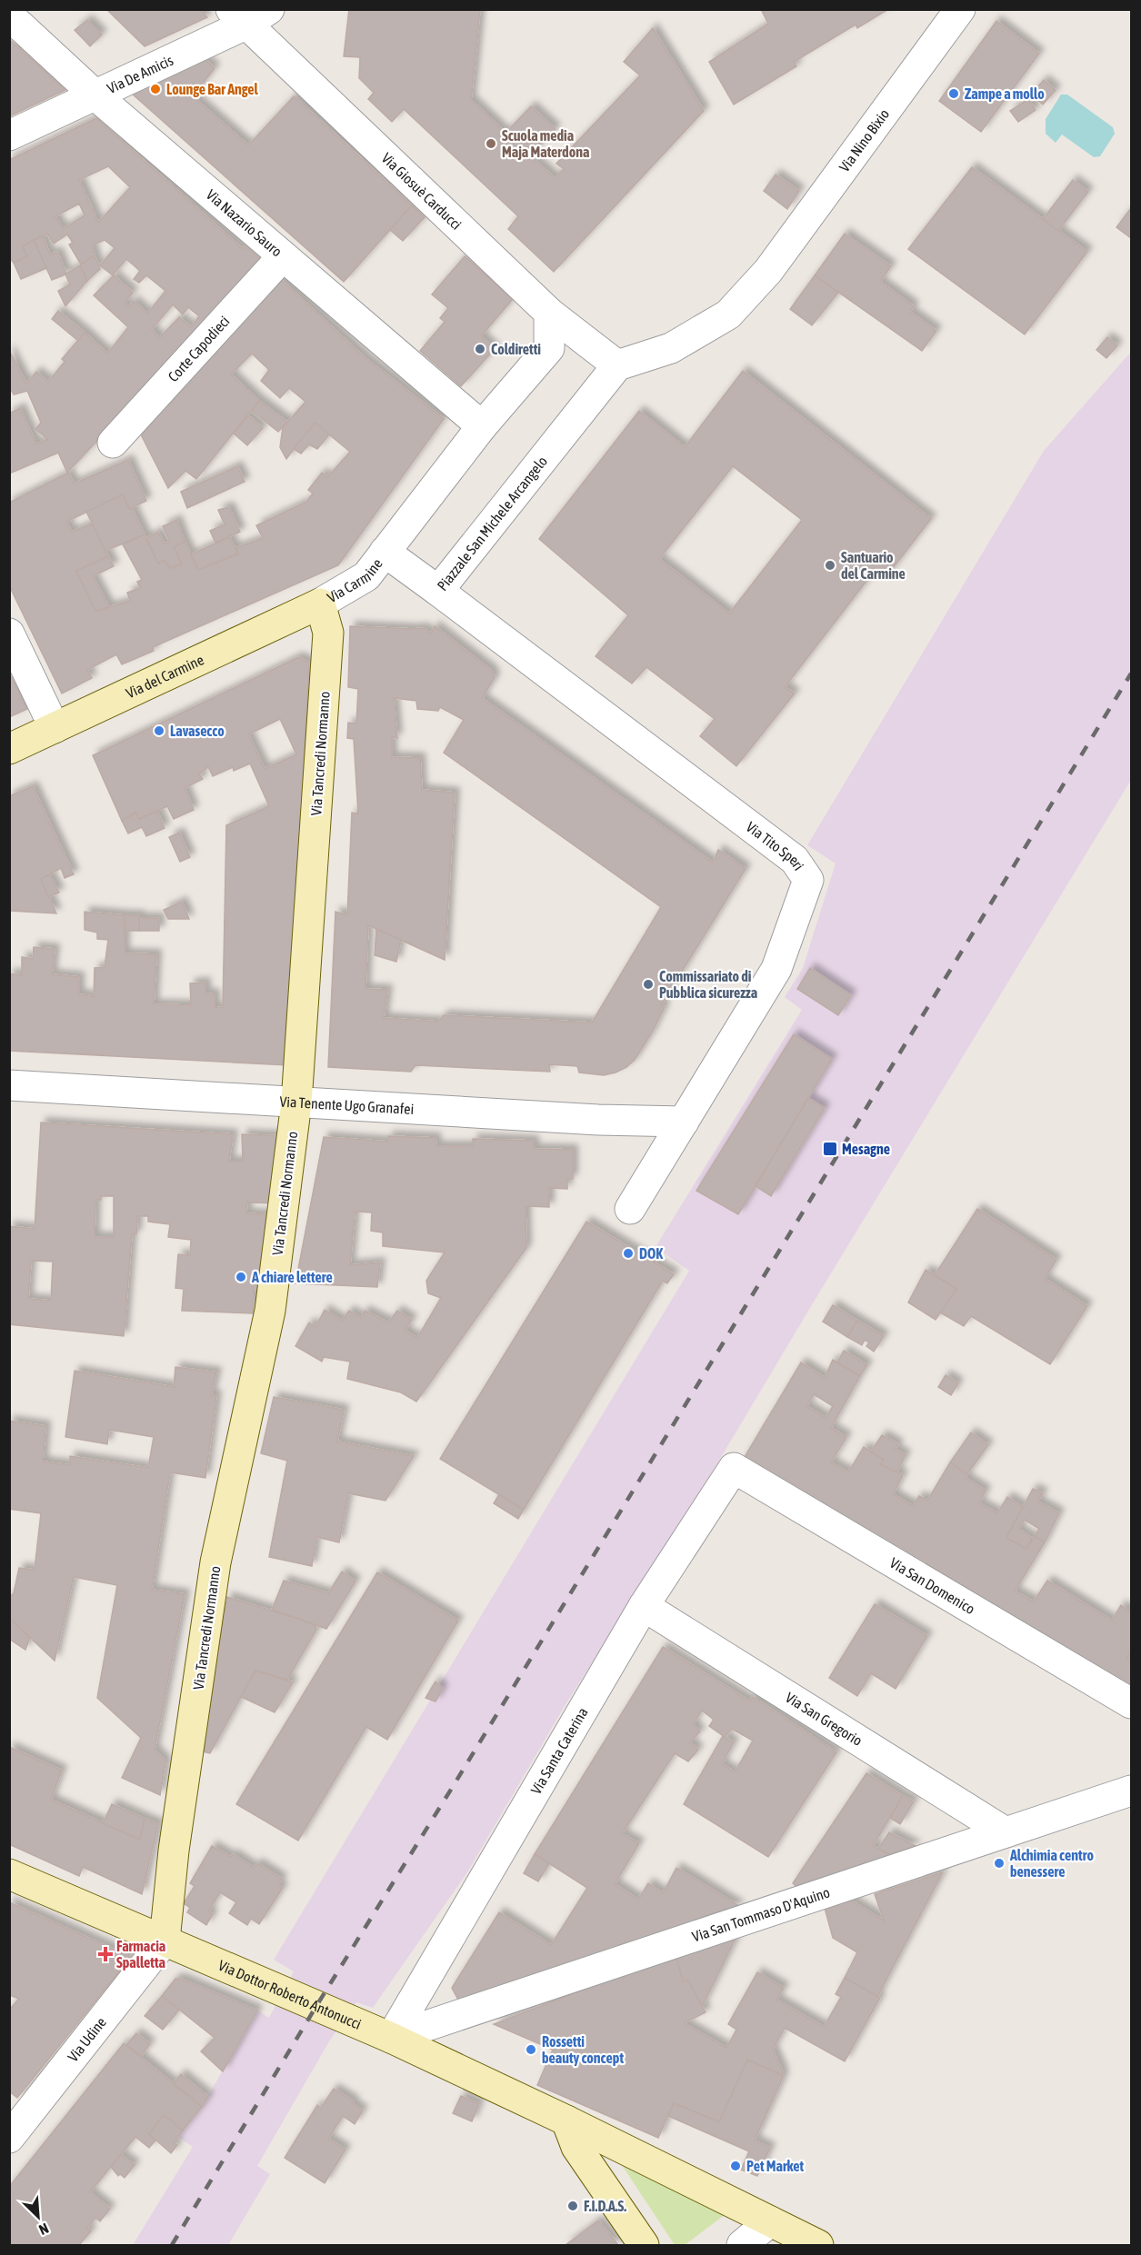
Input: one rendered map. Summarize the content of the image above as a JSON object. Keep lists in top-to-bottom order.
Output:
{
  "streets": {
    "main road": ["Via del Carmine", "Via Tancredi Normanno", "Via Dottor Roberto Antonucci"],
    "street": [
      "Via De Amicis",
      "Via Nino Bixio",
      "Via Giosuè Carducci",
      "Via Nazario Sauro",
      "Corte Capodieci",
      "Piazzale San Michele Arcangelo",
      "Via Carmine",
      "Via Tito Speri",
      "Via Tenente Ugo Granafei",
      "Via San Domenico",
      "Via San Gregorio",
      "Via Santa Caterina",
      "Via San Tommaso D'Aquino",
      "Via Udine"
    ]
  },
  "crossings": [
    ["Via De Amicis", "Via Giosuè Carducci"],
    ["Via De Amicis", "Via Nazario Sauro"],
    ["Via Nino Bixio", "Via Giosuè Carducci"],
    ["Via Nino Bixio", "Piazzale San Michele Arcangelo"],
    ["Via Giosuè Carducci", "Piazzale San Michele Arcangelo"],
    ["Via Nazario Sauro", "Corte Capodieci"],
    ["Piazzale San Michele Arcangelo", "Via Carmine"],
    ["Piazzale San Michele Arcangelo", "Via Tito Speri"],
    ["Via Carmine", "Via del Carmine"],
    ["Via Carmine", "Via Tancredi Normanno"],
    ["Via del Carmine", "Via Tancredi Normanno"],
    ["Via Tancredi Normanno", "Via Tenente Ugo Granafei"],
    ["Via Tancredi Normanno", "Via Dottor Roberto Antonucci"],
    ["Via Tancredi Normanno", "Via Udine"],
    ["Via Tito Speri", "Via Tenente Ugo Granafei"],
    ["Via San Domenico", "Via Santa Caterina"],
    ["Via San Gregorio", "Via Santa Caterina"],
    ["Via San Gregorio", "Via San Tommaso D'Aquino"],
    ["Via Santa Caterina", "Via San Tommaso D'Aquino"],
    ["Via Santa Caterina", "Via Dottor Roberto Antonucci"],
    ["Via San Tommaso D'Aquino", "Via Dottor Roberto Antonucci"],
    ["Via Dottor Roberto Antonucci", "Via Udine"]
  ],
  "places": {
    "other": [
      "Lounge Bar Angel",
      "Zampe a mollo",
      "Scuola media Maja Materdona",
      "Coldiretti",
      "Santuario del Carmine",
      "Lavasecco",
      "Commissariato di Pubblica sicurezza",
      "DOK",
      "A chiare lettere",
      "Alchimia centro benessere",
      "Rossetti beauty concept",
      "Pet Market",
      "F.I.D.A.S."
    ],
    "transit": ["Mesagne"],
    "health": ["Farmacia Spalletta"]
  },
  "north": "bottom right"
}
